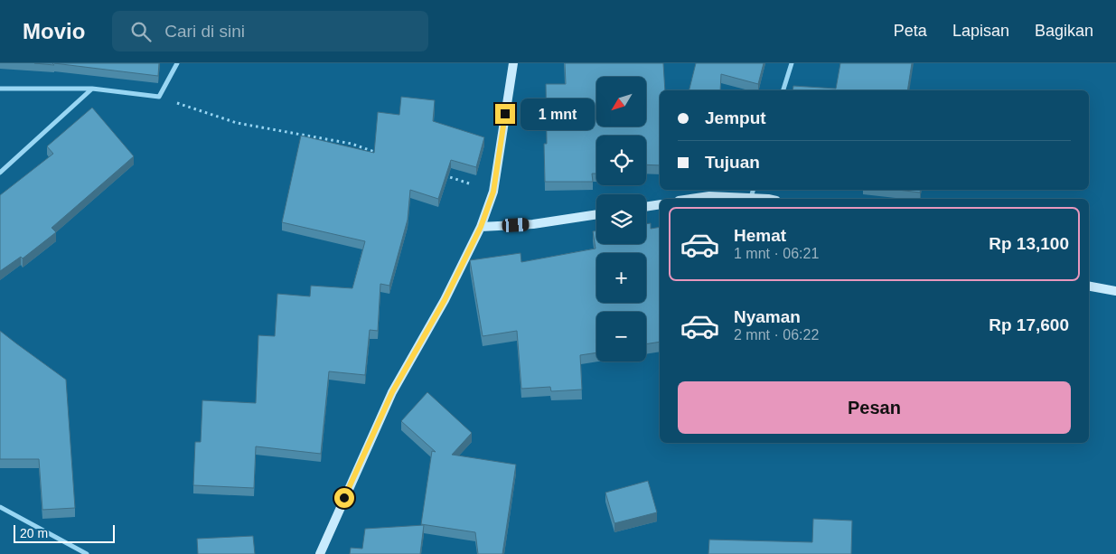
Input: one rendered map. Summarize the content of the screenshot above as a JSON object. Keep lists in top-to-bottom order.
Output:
{
  "scale_bar": "20 m",
  "north": "bottom left",
  "page": {
    "header": "Movio",
    "search": "Cari di sini",
    "nav": ["Peta", "Lapisan", "Bagikan"],
    "map_buttons": ["+", "−"],
    "banner": ["Jemput", "Tujuan"],
    "bubble": "1 mnt",
    "list": [
      {
        "name": "Hemat",
        "note": "1 mnt · 06:21",
        "value": "Rp 13,100"
      },
      {
        "name": "Nyaman",
        "note": "2 mnt · 06:22",
        "value": "Rp 17,600"
      }
    ],
    "buttons": "Pesan",
    "scale": "20 m"
  }
}
